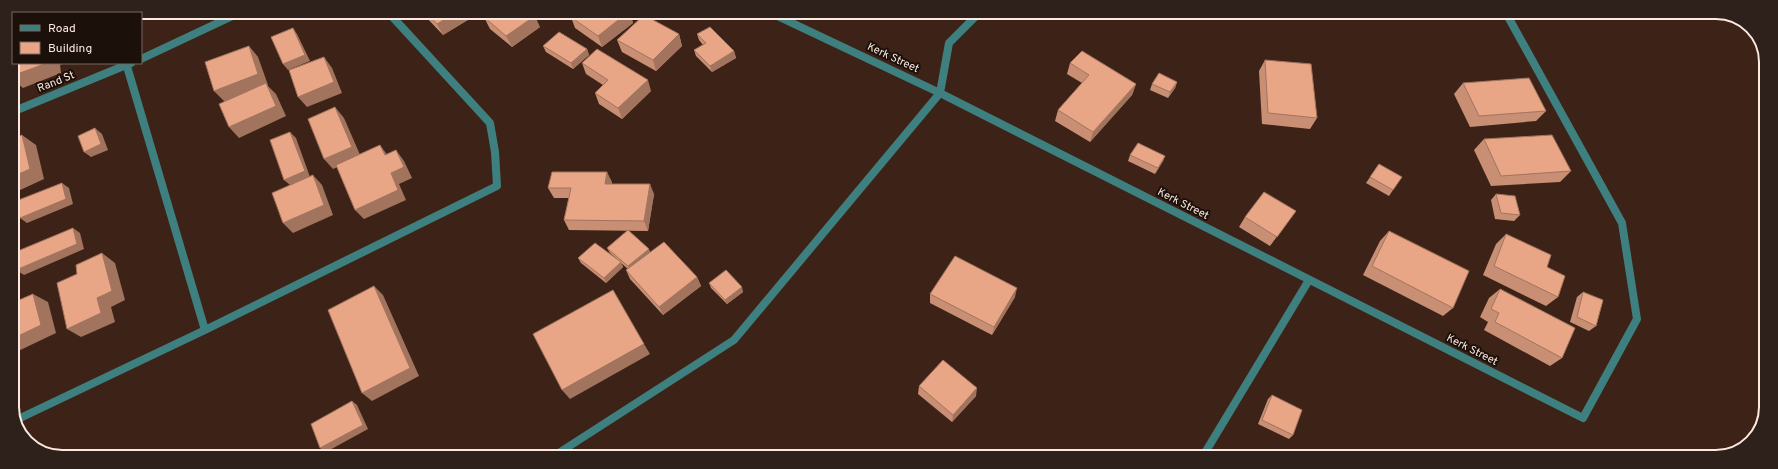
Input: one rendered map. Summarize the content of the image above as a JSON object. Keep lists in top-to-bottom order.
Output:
{
  "streets": {
    "street": ["Kerk Street", "Rand St"]
  },
  "legend": ["Road", "Building"]
}
